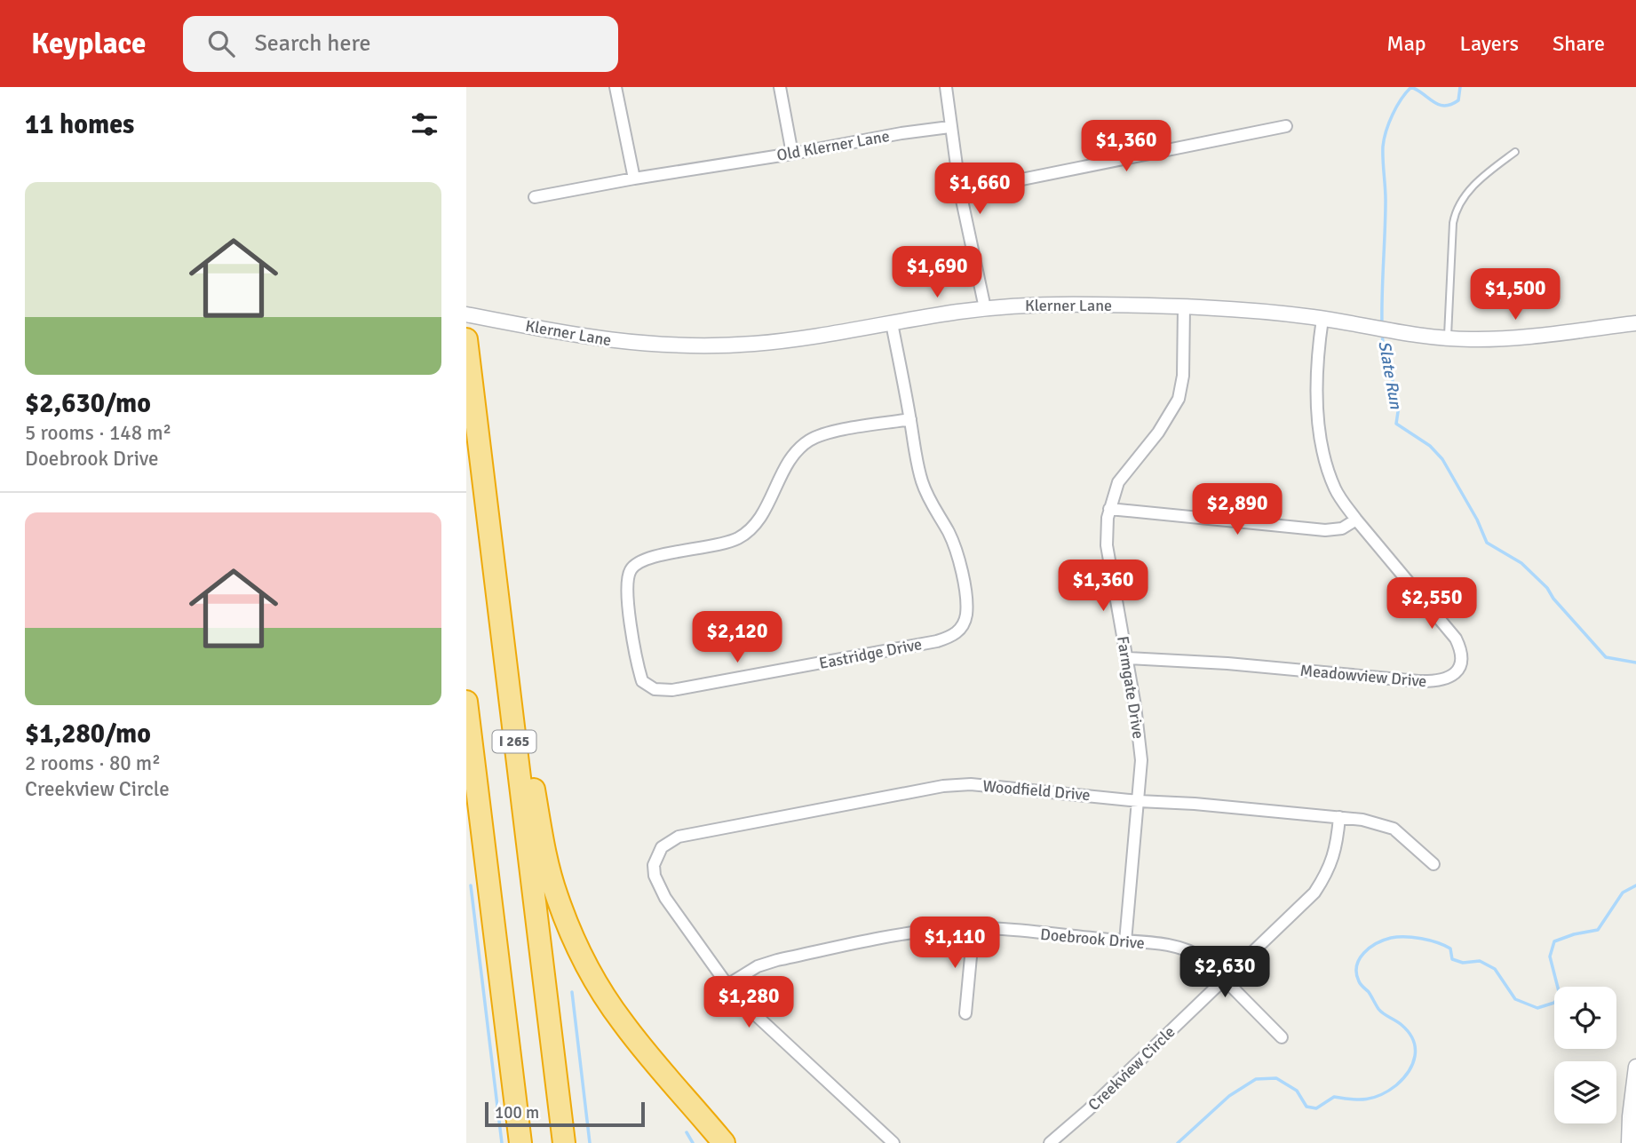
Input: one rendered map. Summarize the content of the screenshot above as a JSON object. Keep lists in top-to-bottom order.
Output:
{
  "streets": {
    "highway": ["I 265"],
    "street": [
      "Old Klerner Lane",
      "Klerner Lane",
      "Eastridge Drive",
      "Meadowview Drive",
      "Farmgate Drive",
      "Woodfield Drive",
      "Doebrook Drive",
      "Creekview Circle"
    ]
  },
  "crossings": [
    ["Klerner Lane", "Eastridge Drive"],
    ["Klerner Lane", "Meadowview Drive"],
    ["Klerner Lane", "Farmgate Drive"],
    ["Meadowview Drive", "Farmgate Drive"],
    ["Farmgate Drive", "Woodfield Drive"],
    ["Farmgate Drive", "Doebrook Drive"],
    ["Woodfield Drive", "Doebrook Drive"],
    ["Woodfield Drive", "Creekview Circle"],
    ["Doebrook Drive", "Creekview Circle"]
  ],
  "water": ["Slate Run"],
  "scale_bar": "100 m",
  "page": {
    "header": "Keyplace",
    "search": "Search here",
    "nav": ["Map", "Layers", "Share"],
    "heading": "11 homes",
    "price": [
      "$1,360",
      "$1,660",
      "$1,690",
      "$1,500",
      "$2,890",
      "$1,360",
      "$2,550",
      "$2,120",
      "$1,110",
      "$2,630",
      "$1,280"
    ],
    "list": [
      {
        "name": "$2,630/mo",
        "note": "5 rooms · 148 m² · Doebrook Drive"
      },
      {
        "name": "$1,280/mo",
        "note": "2 rooms · 80 m² · Creekview Circle"
      }
    ],
    "scale": "100 m"
  }
}
